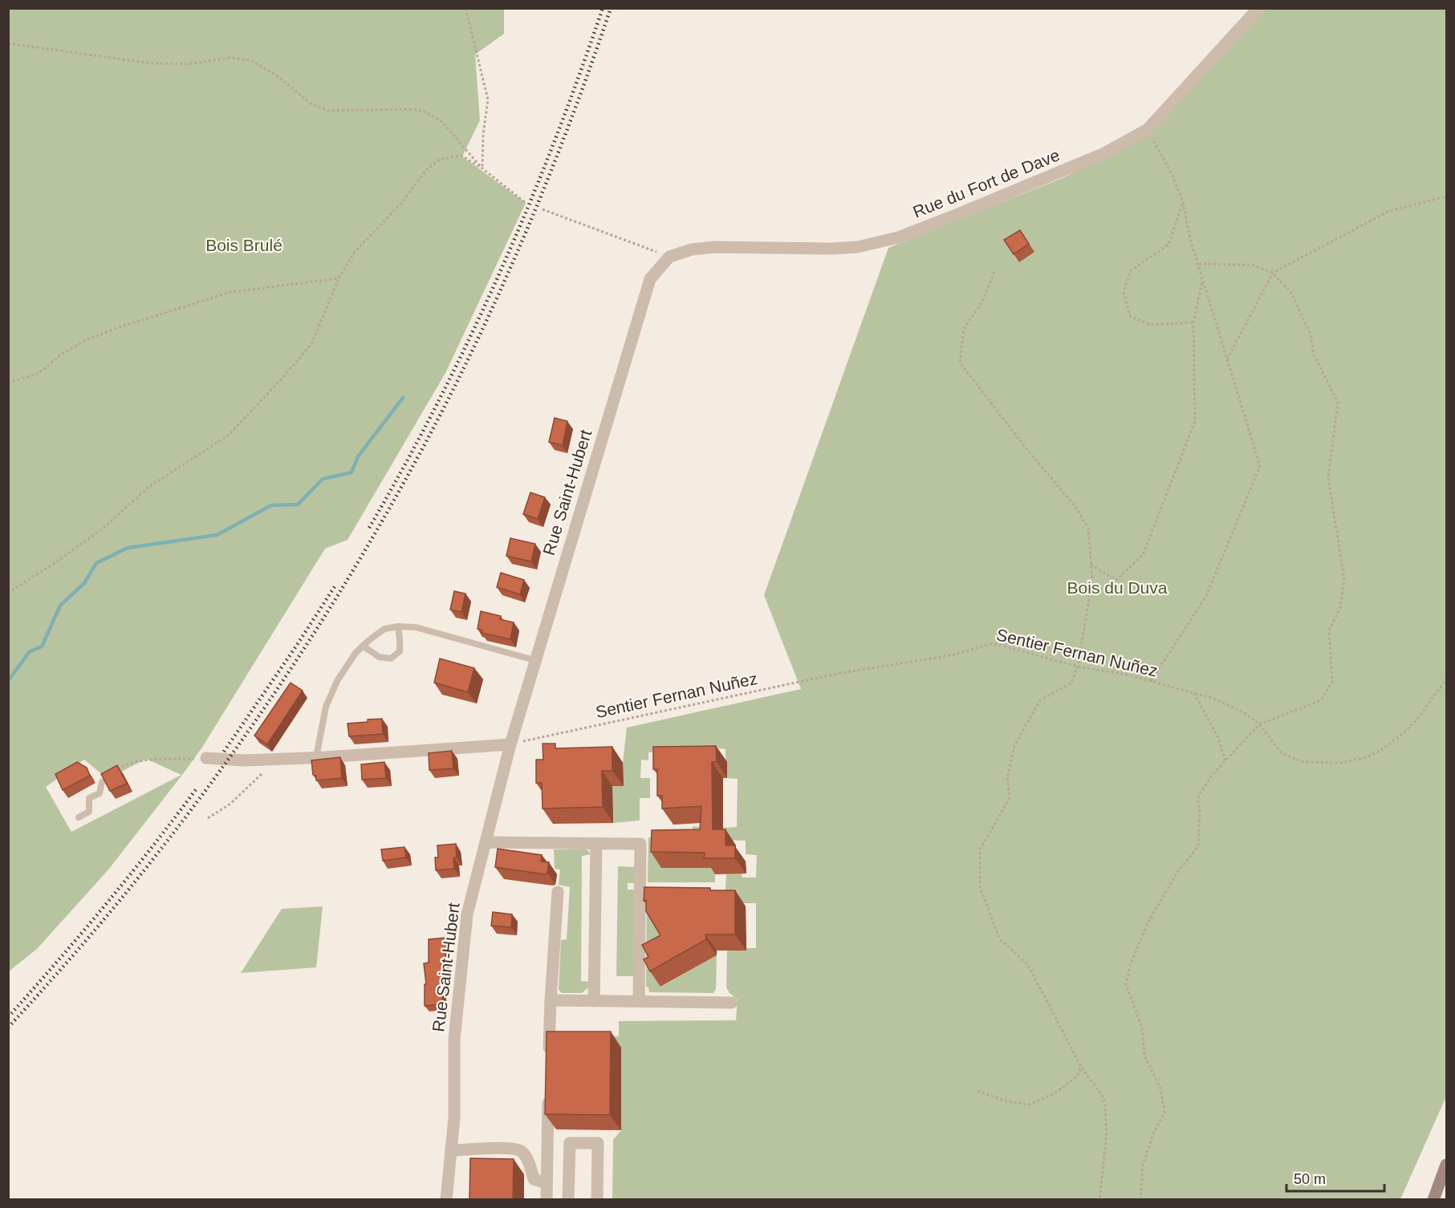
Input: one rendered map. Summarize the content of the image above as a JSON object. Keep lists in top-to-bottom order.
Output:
{
  "streets": {
    "street": ["Rue du Fort de Dave", "Rue Saint-Hubert"],
    "path": ["Sentier Fernan Nuñez"]
  },
  "crossings": [
    ["Rue du Fort de Dave", "Rue Saint-Hubert"],
    ["Rue Saint-Hubert", "Sentier Fernan Nuñez"]
  ],
  "parks": ["Bois Brulé", "Bois du Duva"],
  "scale_bar": "50 m"
}
